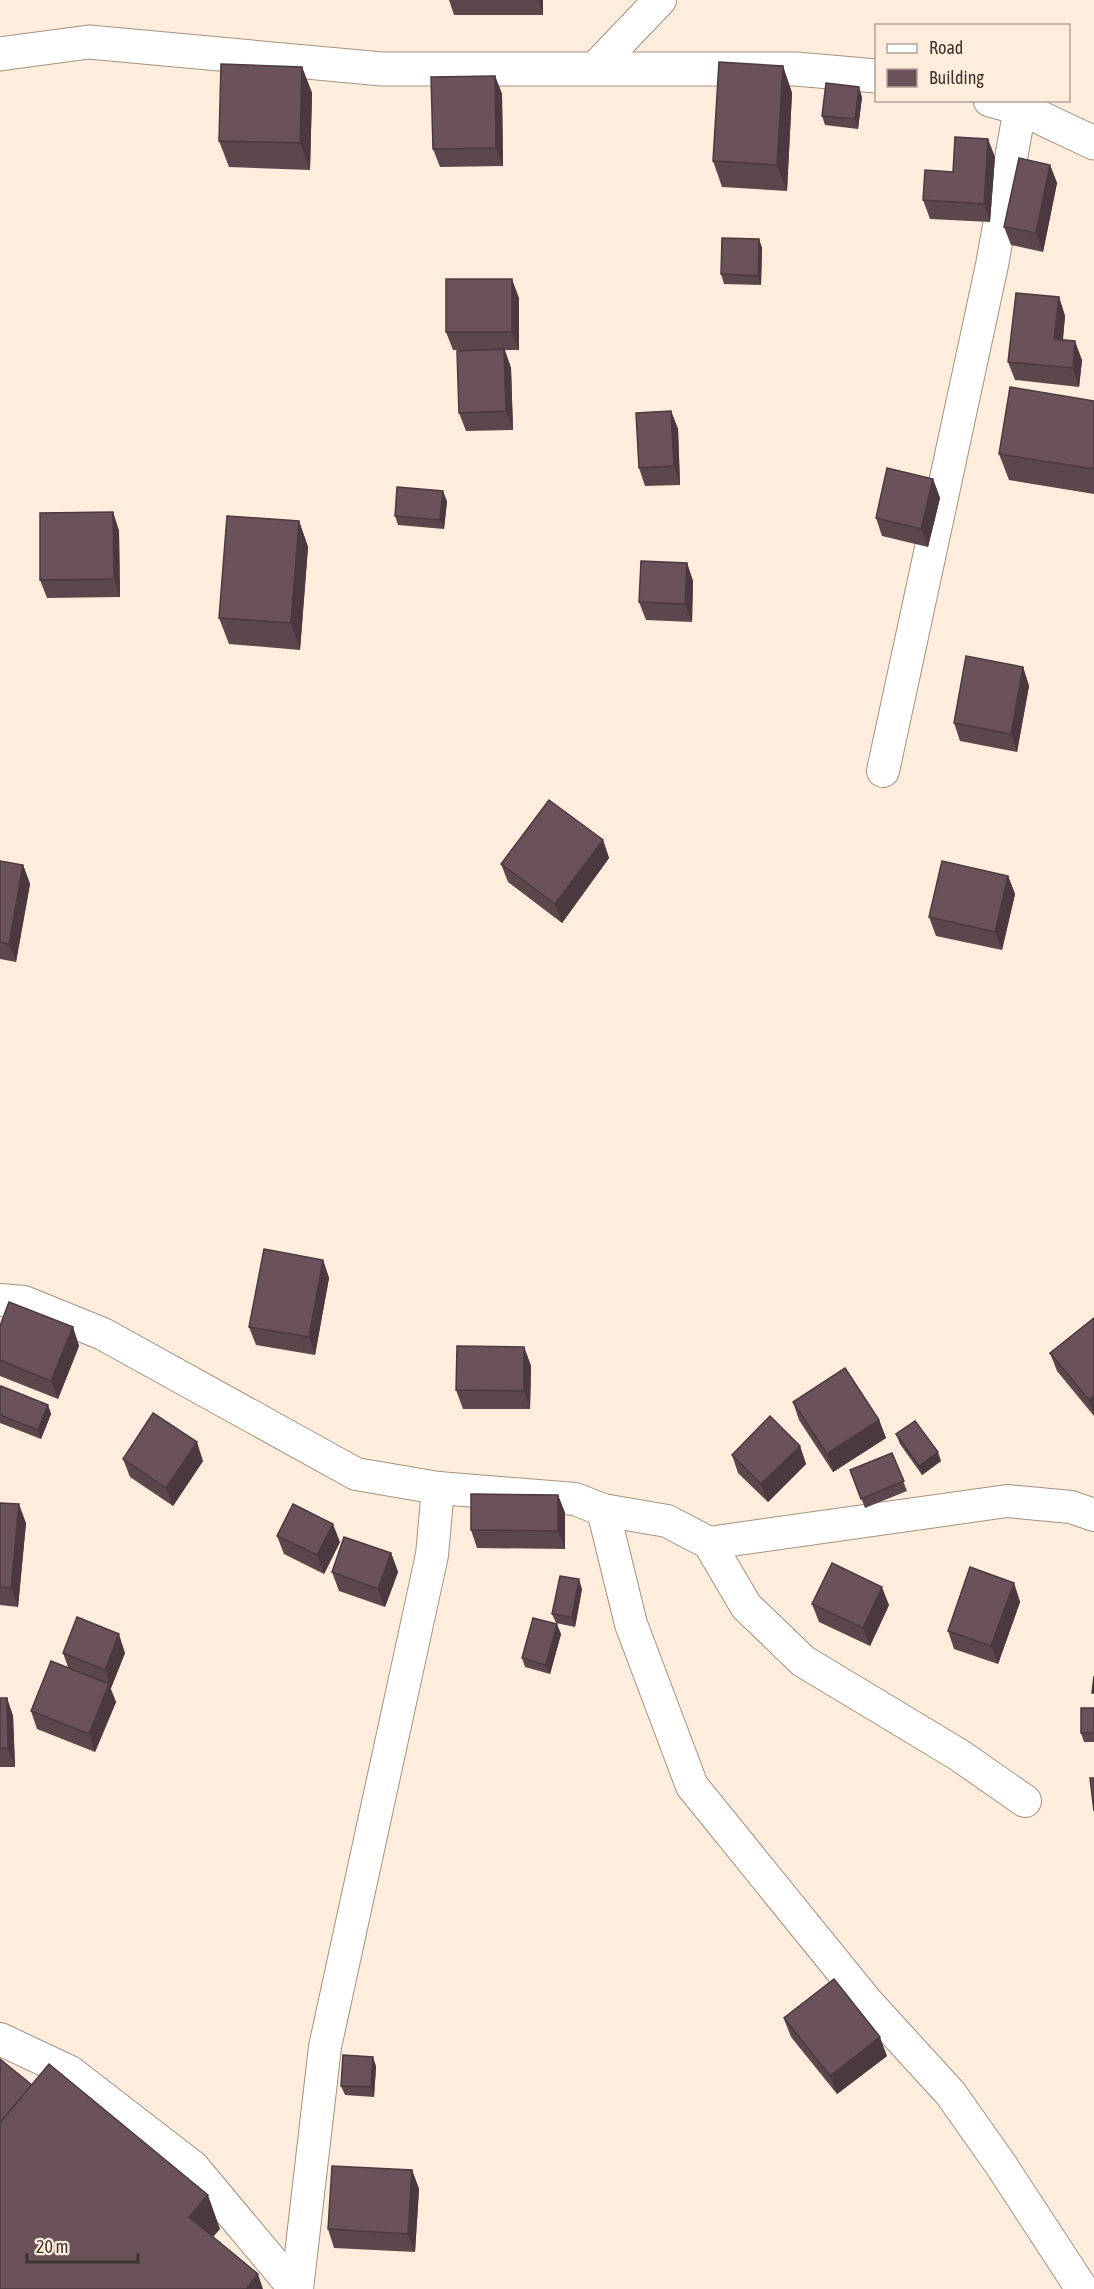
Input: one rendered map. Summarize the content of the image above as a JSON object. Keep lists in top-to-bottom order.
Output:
{
  "legend": ["Road", "Building"],
  "scale_bar": "20 m"
}
